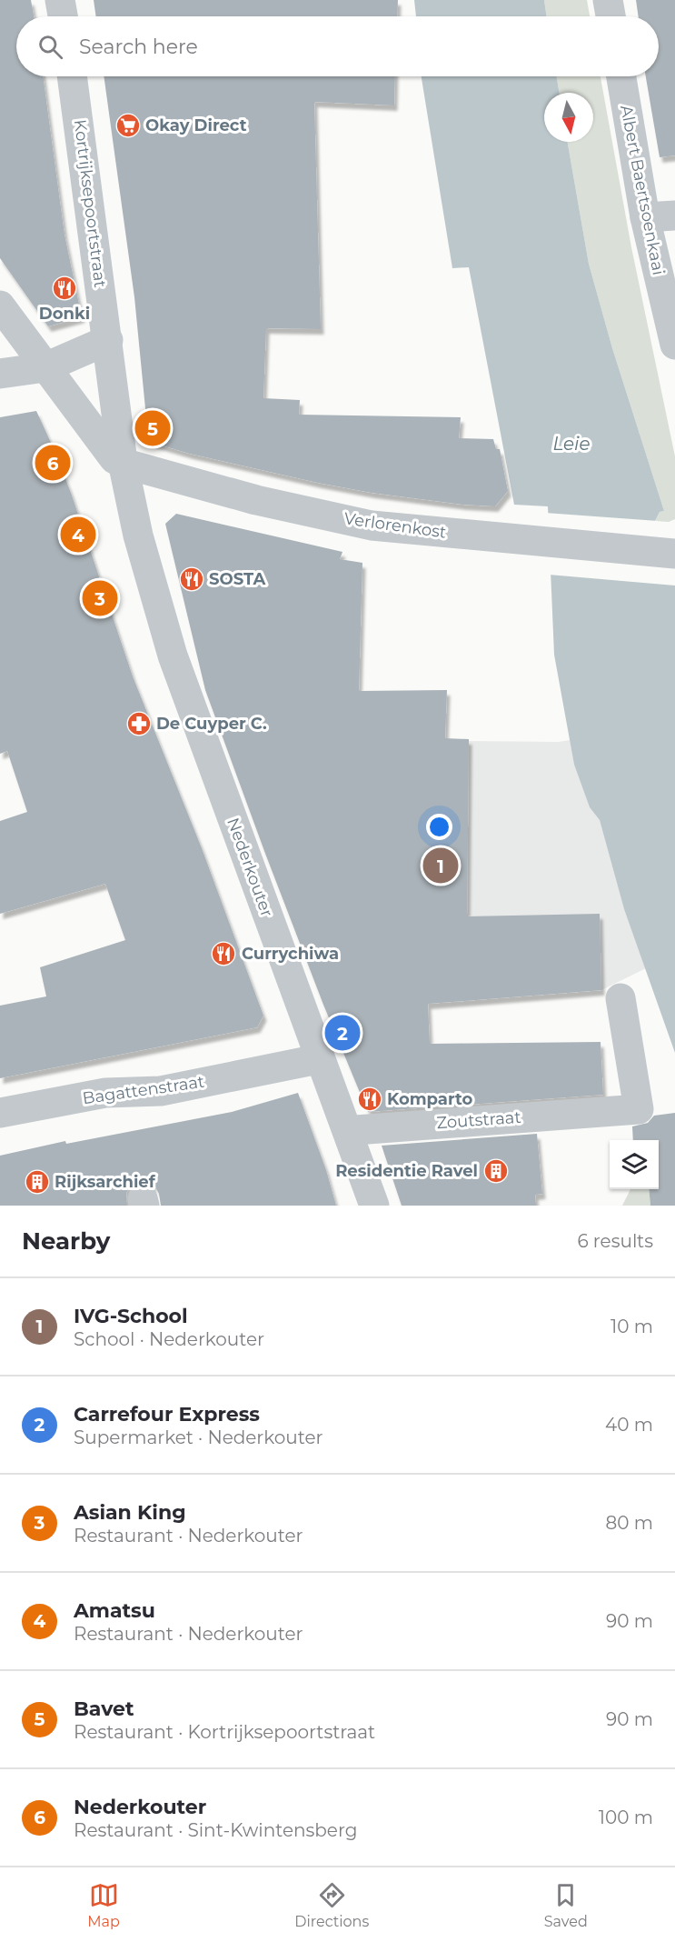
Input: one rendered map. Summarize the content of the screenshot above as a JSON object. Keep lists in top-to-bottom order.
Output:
{
  "streets": {
    "street": [
      "Albert Baertsoenkaai",
      "Kortrijksepoortstraat",
      "Verlorenkost",
      "Nederkouter",
      "Bagattenstraat",
      "Zoutstraat"
    ]
  },
  "crossings": [
    ["Kortrijksepoortstraat", "Verlorenkost"],
    ["Kortrijksepoortstraat", "Nederkouter"],
    ["Verlorenkost", "Nederkouter"],
    ["Nederkouter", "Bagattenstraat"],
    ["Nederkouter", "Zoutstraat"]
  ],
  "water": ["Leie"],
  "places": {
    "supermarket": ["Okay Direct"],
    "restaurant": [
      "Donki",
      "SOSTA",
      "Currychiwa",
      "Komparto"
    ],
    "pharmacy": ["De Cuyper C."],
    "building": ["Residentie Ravel", "Rijksarchief"]
  },
  "north": "bottom",
  "page": {
    "search": "Search here",
    "pins": [
      "5",
      "6",
      "4",
      "3",
      "1",
      "2"
    ],
    "heading": ["Nearby", "6 results"],
    "list": [
      {
        "mark": "1",
        "name": "IVG-School",
        "note": "School · Nederkouter",
        "value": "10 m"
      },
      {
        "mark": "2",
        "name": "Carrefour Express",
        "note": "Supermarket · Nederkouter",
        "value": "40 m"
      },
      {
        "mark": "3",
        "name": "Asian King",
        "note": "Restaurant · Nederkouter",
        "value": "80 m"
      },
      {
        "mark": "4",
        "name": "Amatsu",
        "note": "Restaurant · Nederkouter",
        "value": "90 m"
      },
      {
        "mark": "5",
        "name": "Bavet",
        "note": "Restaurant · Kortrijksepoortstraat",
        "value": "90 m"
      },
      {
        "mark": "6",
        "name": "Nederkouter",
        "note": "Restaurant · Sint-Kwintensberg",
        "value": "100 m"
      }
    ],
    "nav": ["Map", "Directions", "Saved"]
  }
}
